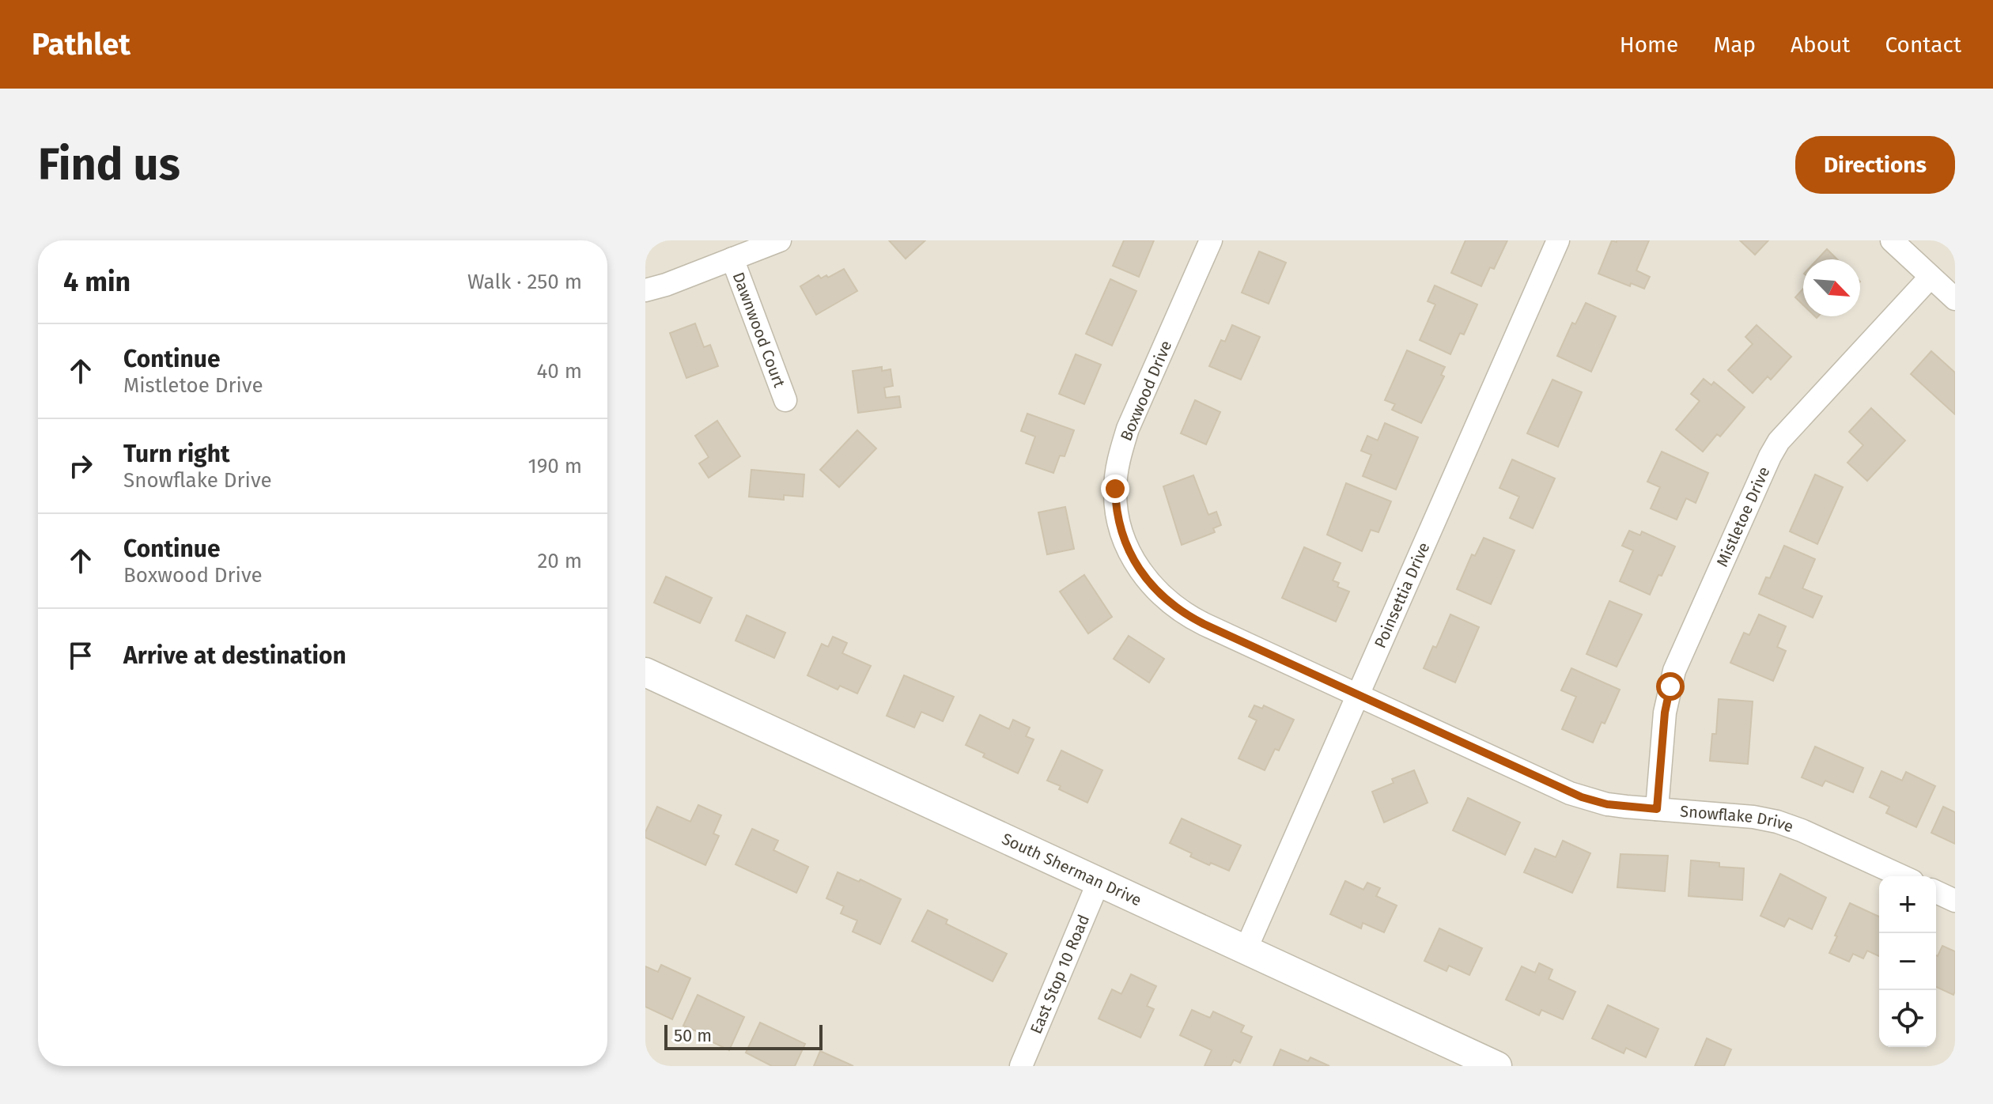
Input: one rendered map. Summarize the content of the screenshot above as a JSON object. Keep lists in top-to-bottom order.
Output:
{
  "streets": {
    "street": [
      "Dawnwood Court",
      "Boxwood Drive",
      "Mistletoe Drive",
      "Poinsettia Drive",
      "Snowflake Drive",
      "South Sherman Drive",
      "East Stop 10 Road"
    ]
  },
  "crossings": [
    ["Boxwood Drive", "Snowflake Drive"],
    ["Mistletoe Drive", "Snowflake Drive"],
    ["Poinsettia Drive", "Snowflake Drive"],
    ["Poinsettia Drive", "South Sherman Drive"],
    ["South Sherman Drive", "East Stop 10 Road"]
  ],
  "scale_bar": "50 m",
  "north": "bottom right",
  "page": {
    "header": "Pathlet",
    "nav": [
      "Home",
      "Map",
      "About",
      "Contact"
    ],
    "buttons": "Directions",
    "title": "Find us",
    "heading": ["4 min", "Walk · 250 m"],
    "list": [
      ["Continue", "Mistletoe Drive", "40 m"],
      ["Turn right", "Snowflake Drive", "190 m"],
      ["Continue", "Boxwood Drive", "20 m"],
      "Arrive at destination"
    ],
    "map_buttons": ["+", "−"],
    "scale": "50 m"
  }
}
